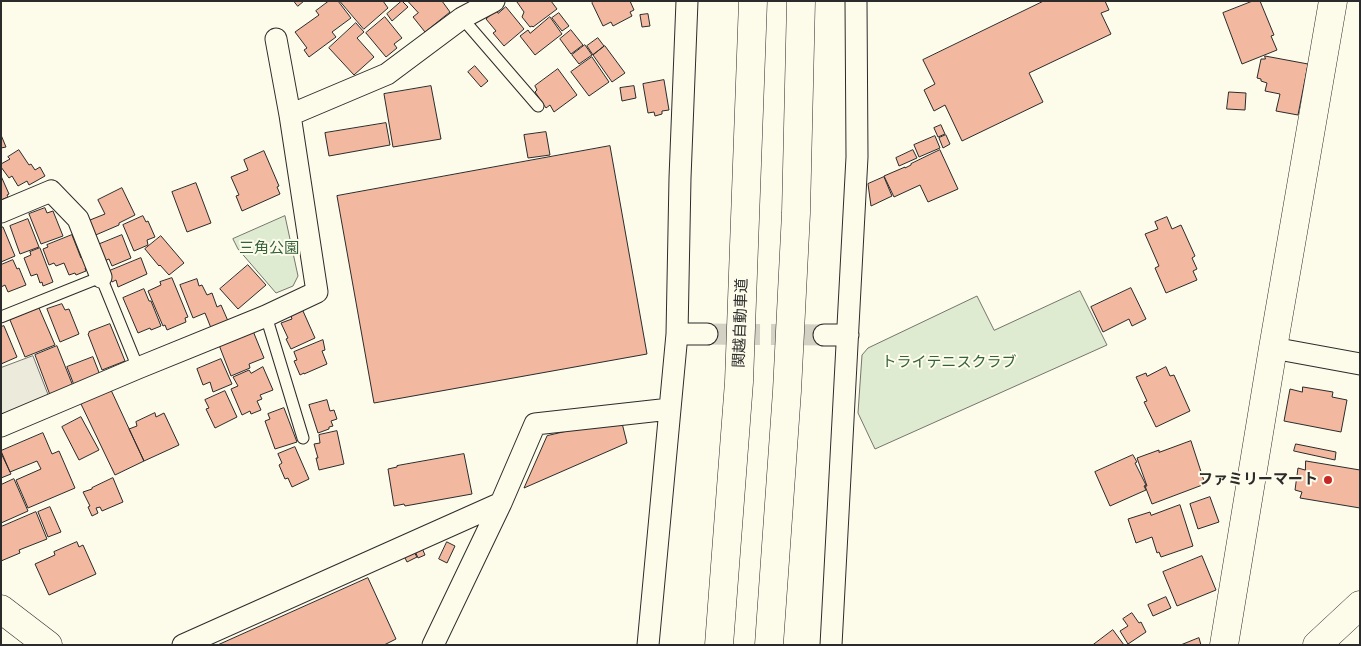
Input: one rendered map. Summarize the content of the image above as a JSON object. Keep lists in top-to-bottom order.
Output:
{
  "streets": {
    "main road": ["関越自動車道"]
  },
  "parks": ["三角公園", "トライテニスクラブ"],
  "places": ["ファミリーマート"]
}
